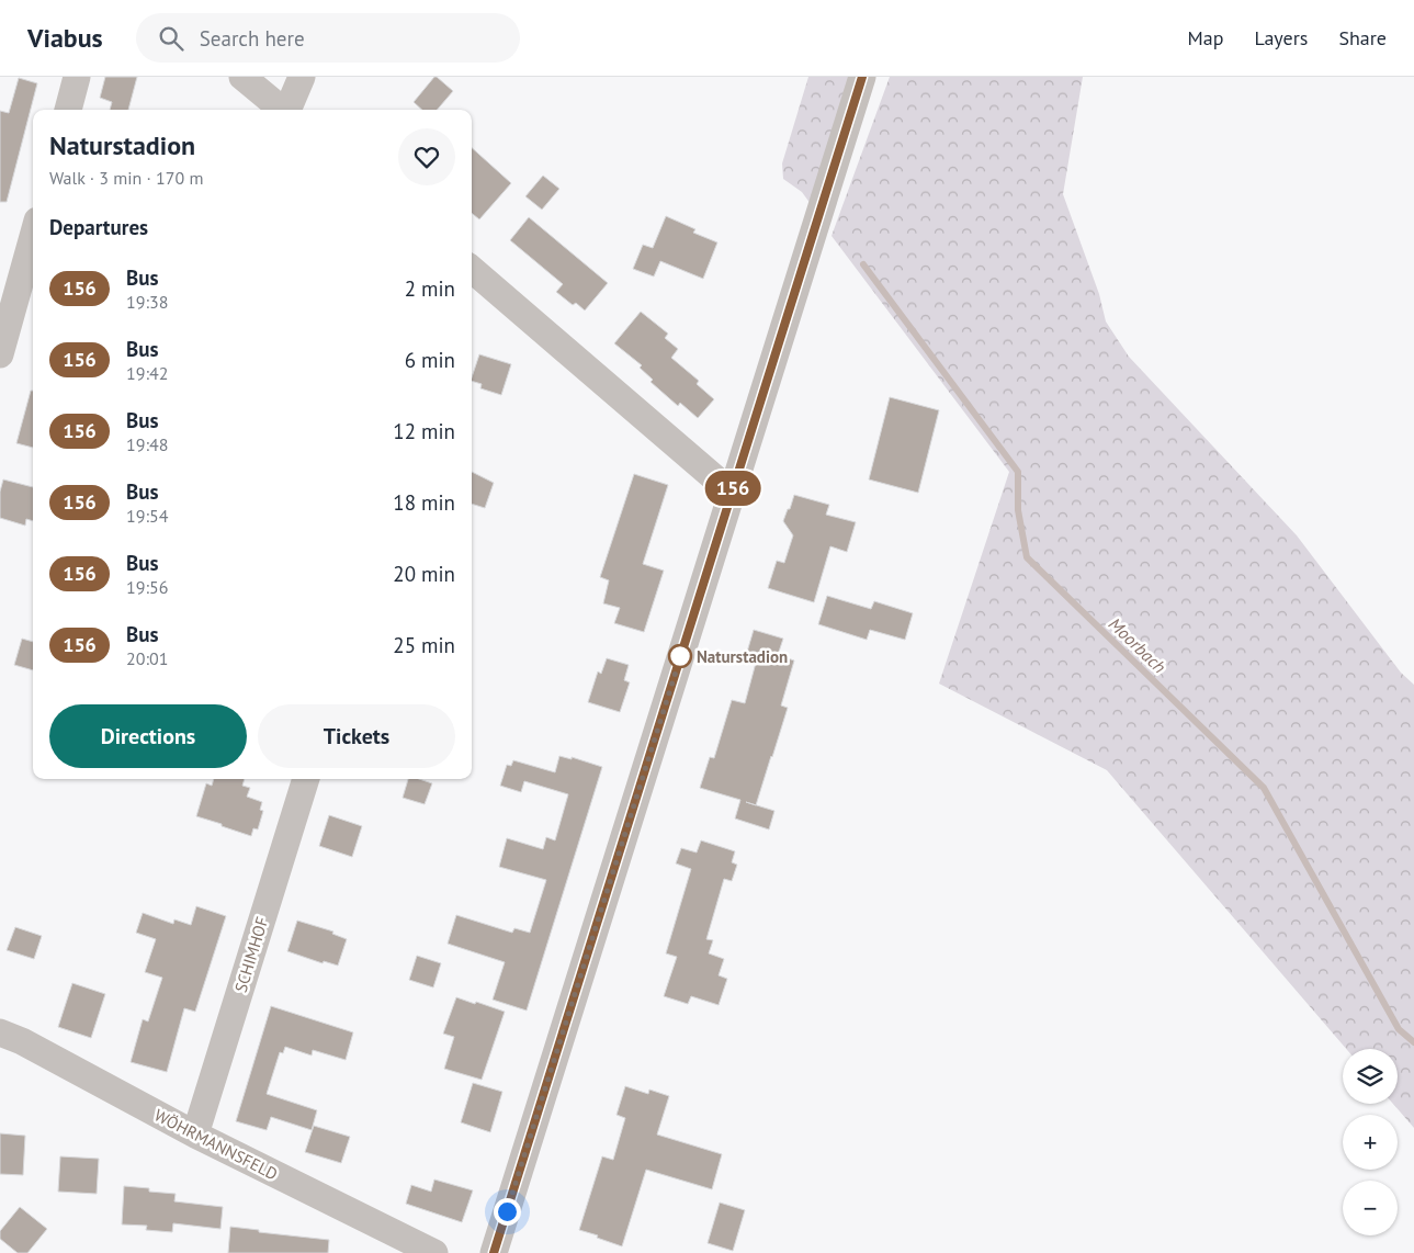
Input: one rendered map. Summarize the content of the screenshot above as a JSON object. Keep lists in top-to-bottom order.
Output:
{
  "streets": {
    "street": ["SCHIMHOF", "WÖHRMANNSFELD"]
  },
  "crossings": [
    ["SCHIMHOF", "WÖHRMANNSFELD"]
  ],
  "water": ["Moorbach"],
  "places": ["Naturstadion"],
  "lines": ["bus line 156"],
  "page": {
    "header": "Viabus",
    "search": "Search here",
    "nav": ["Map", "Layers", "Share"],
    "on_map": "156",
    "heading": [
      ["Naturstadion", "Walk · 3 min · 170 m"],
      "Departures"
    ],
    "list": [
      {
        "mark": "156",
        "name": "Bus",
        "note": "19:38",
        "value": "2 min"
      },
      {
        "mark": "156",
        "name": "Bus",
        "note": "19:42",
        "value": "6 min"
      },
      {
        "mark": "156",
        "name": "Bus",
        "note": "19:48",
        "value": "12 min"
      },
      {
        "mark": "156",
        "name": "Bus",
        "note": "19:54",
        "value": "18 min"
      },
      {
        "mark": "156",
        "name": "Bus",
        "note": "19:56",
        "value": "20 min"
      },
      {
        "mark": "156",
        "name": "Bus",
        "note": "20:01",
        "value": "25 min"
      }
    ],
    "buttons": ["Directions", "Tickets"],
    "map_buttons": ["+", "−"]
  }
}
